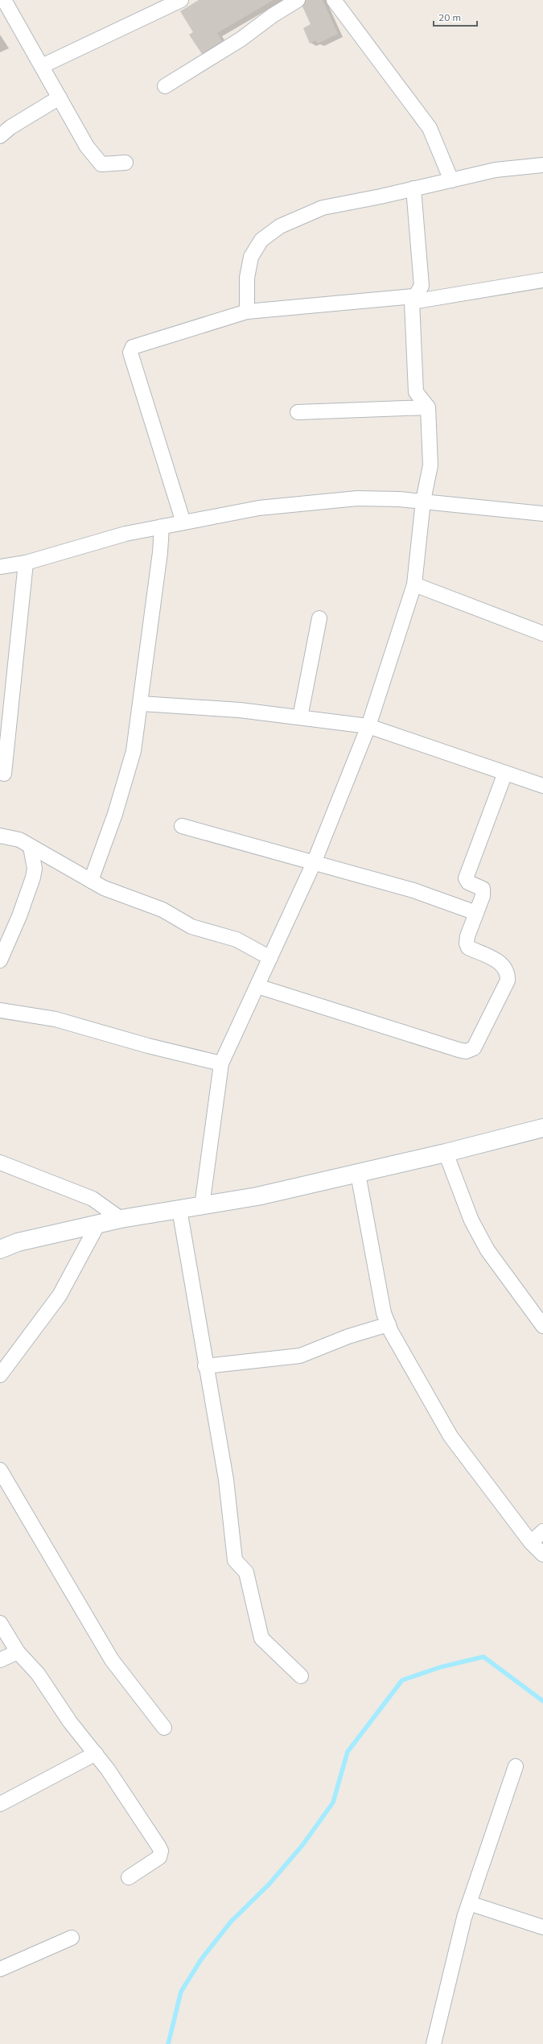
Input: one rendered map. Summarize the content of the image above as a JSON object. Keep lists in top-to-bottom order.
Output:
{
  "scale_bar": "20 m"
}
